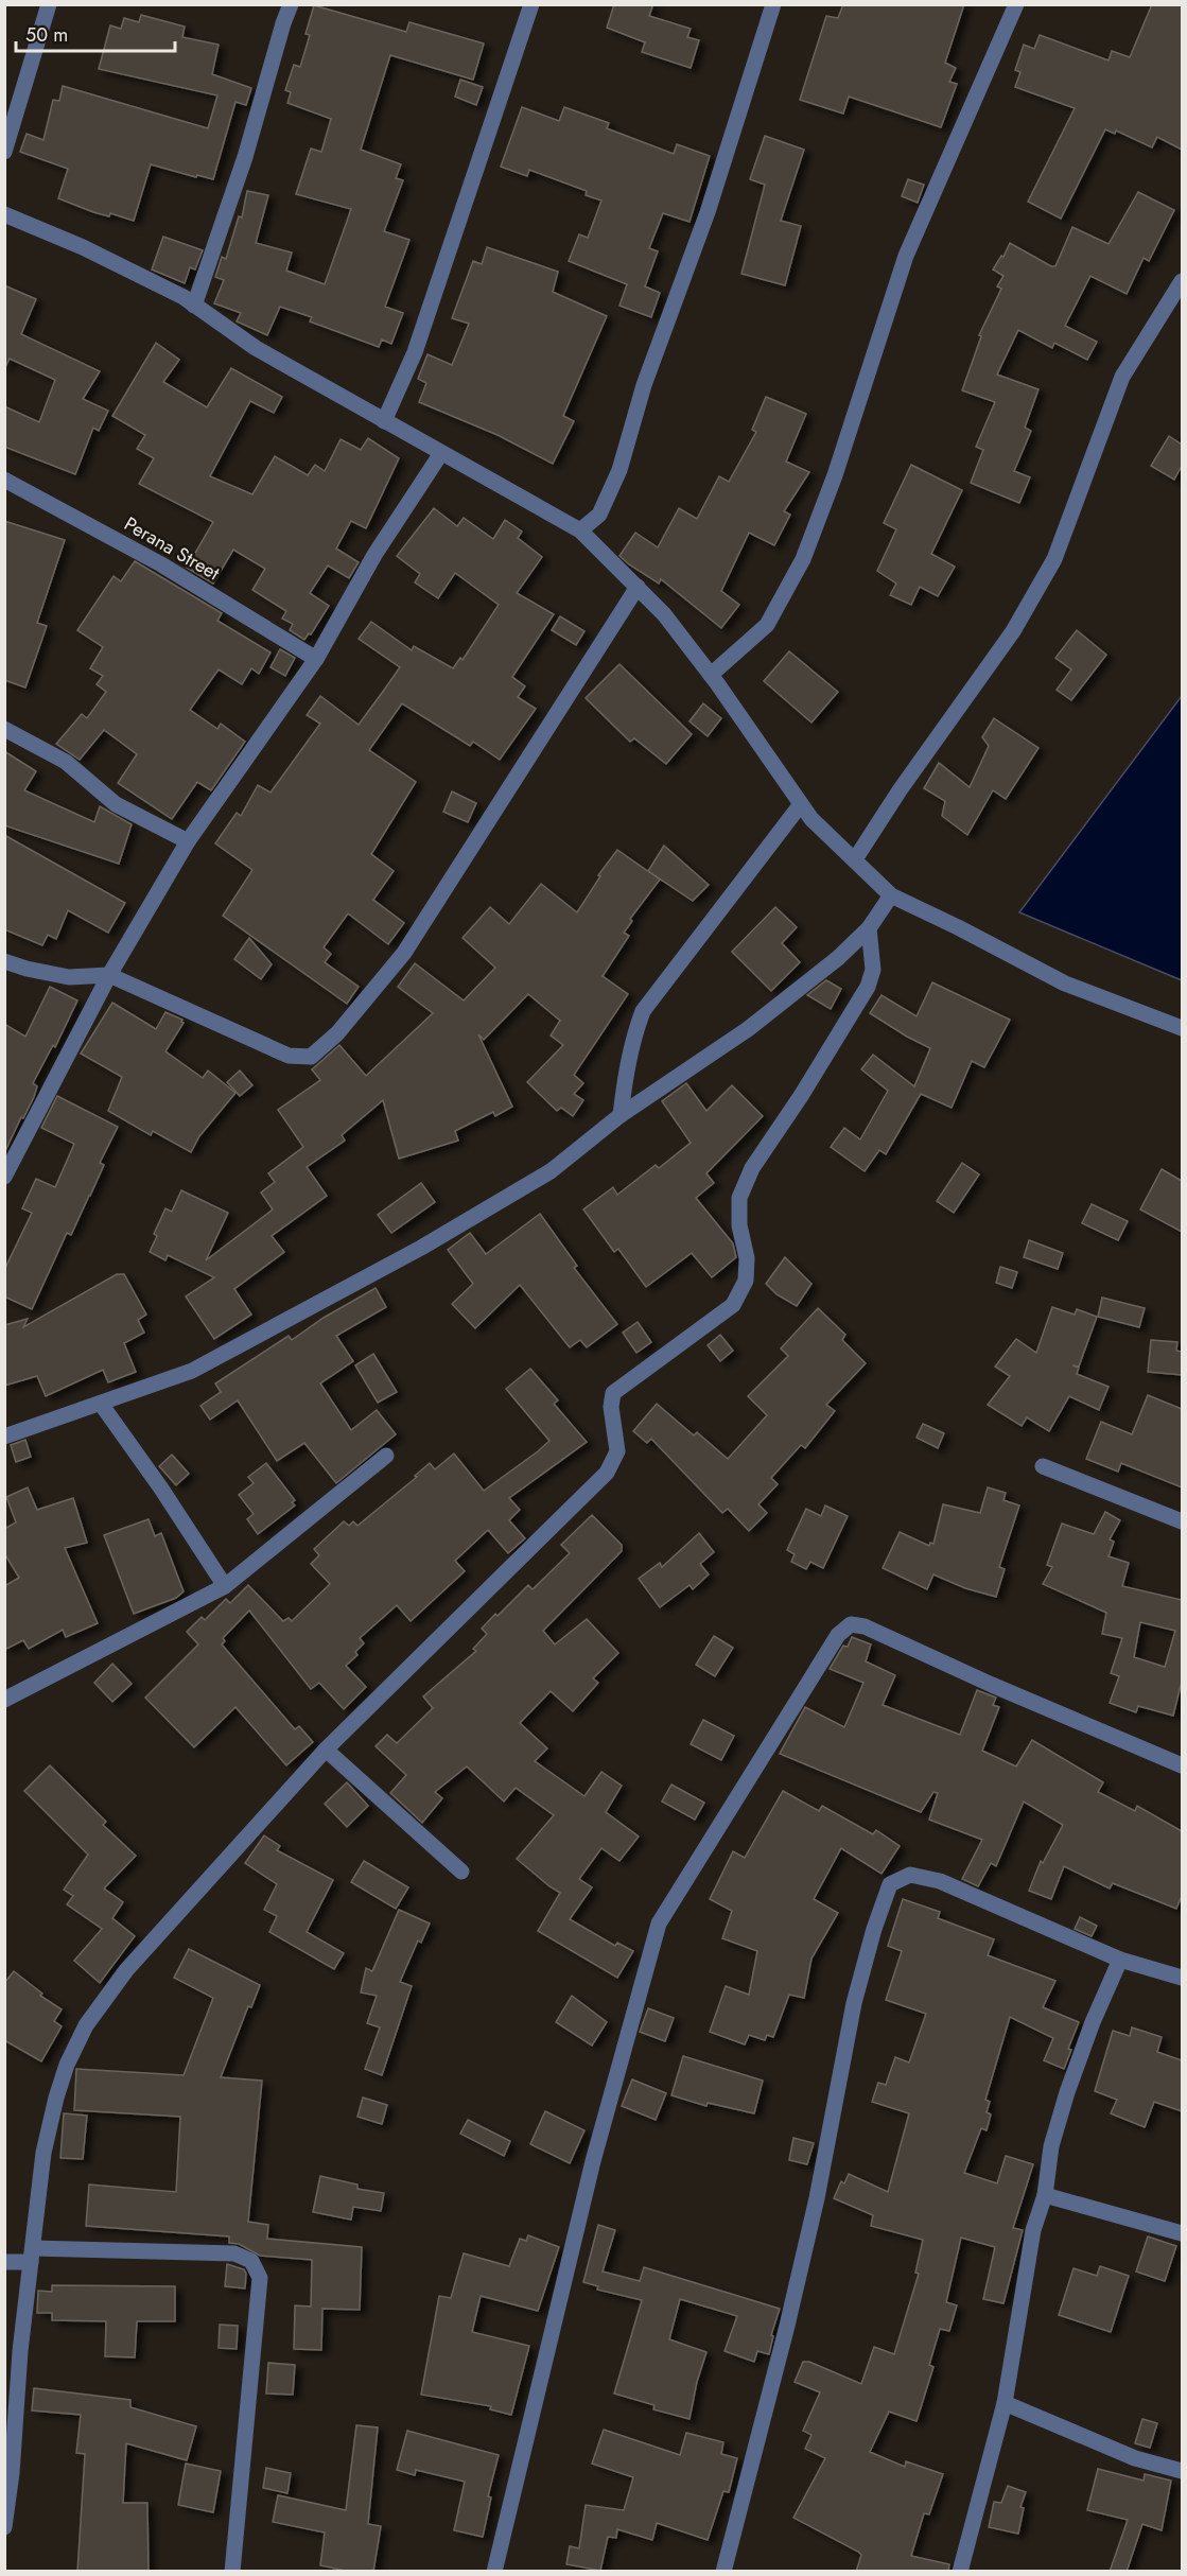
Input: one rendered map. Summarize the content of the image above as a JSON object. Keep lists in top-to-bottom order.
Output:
{
  "streets": {
    "street": ["Perana Street"]
  },
  "scale_bar": "50 m"
}
